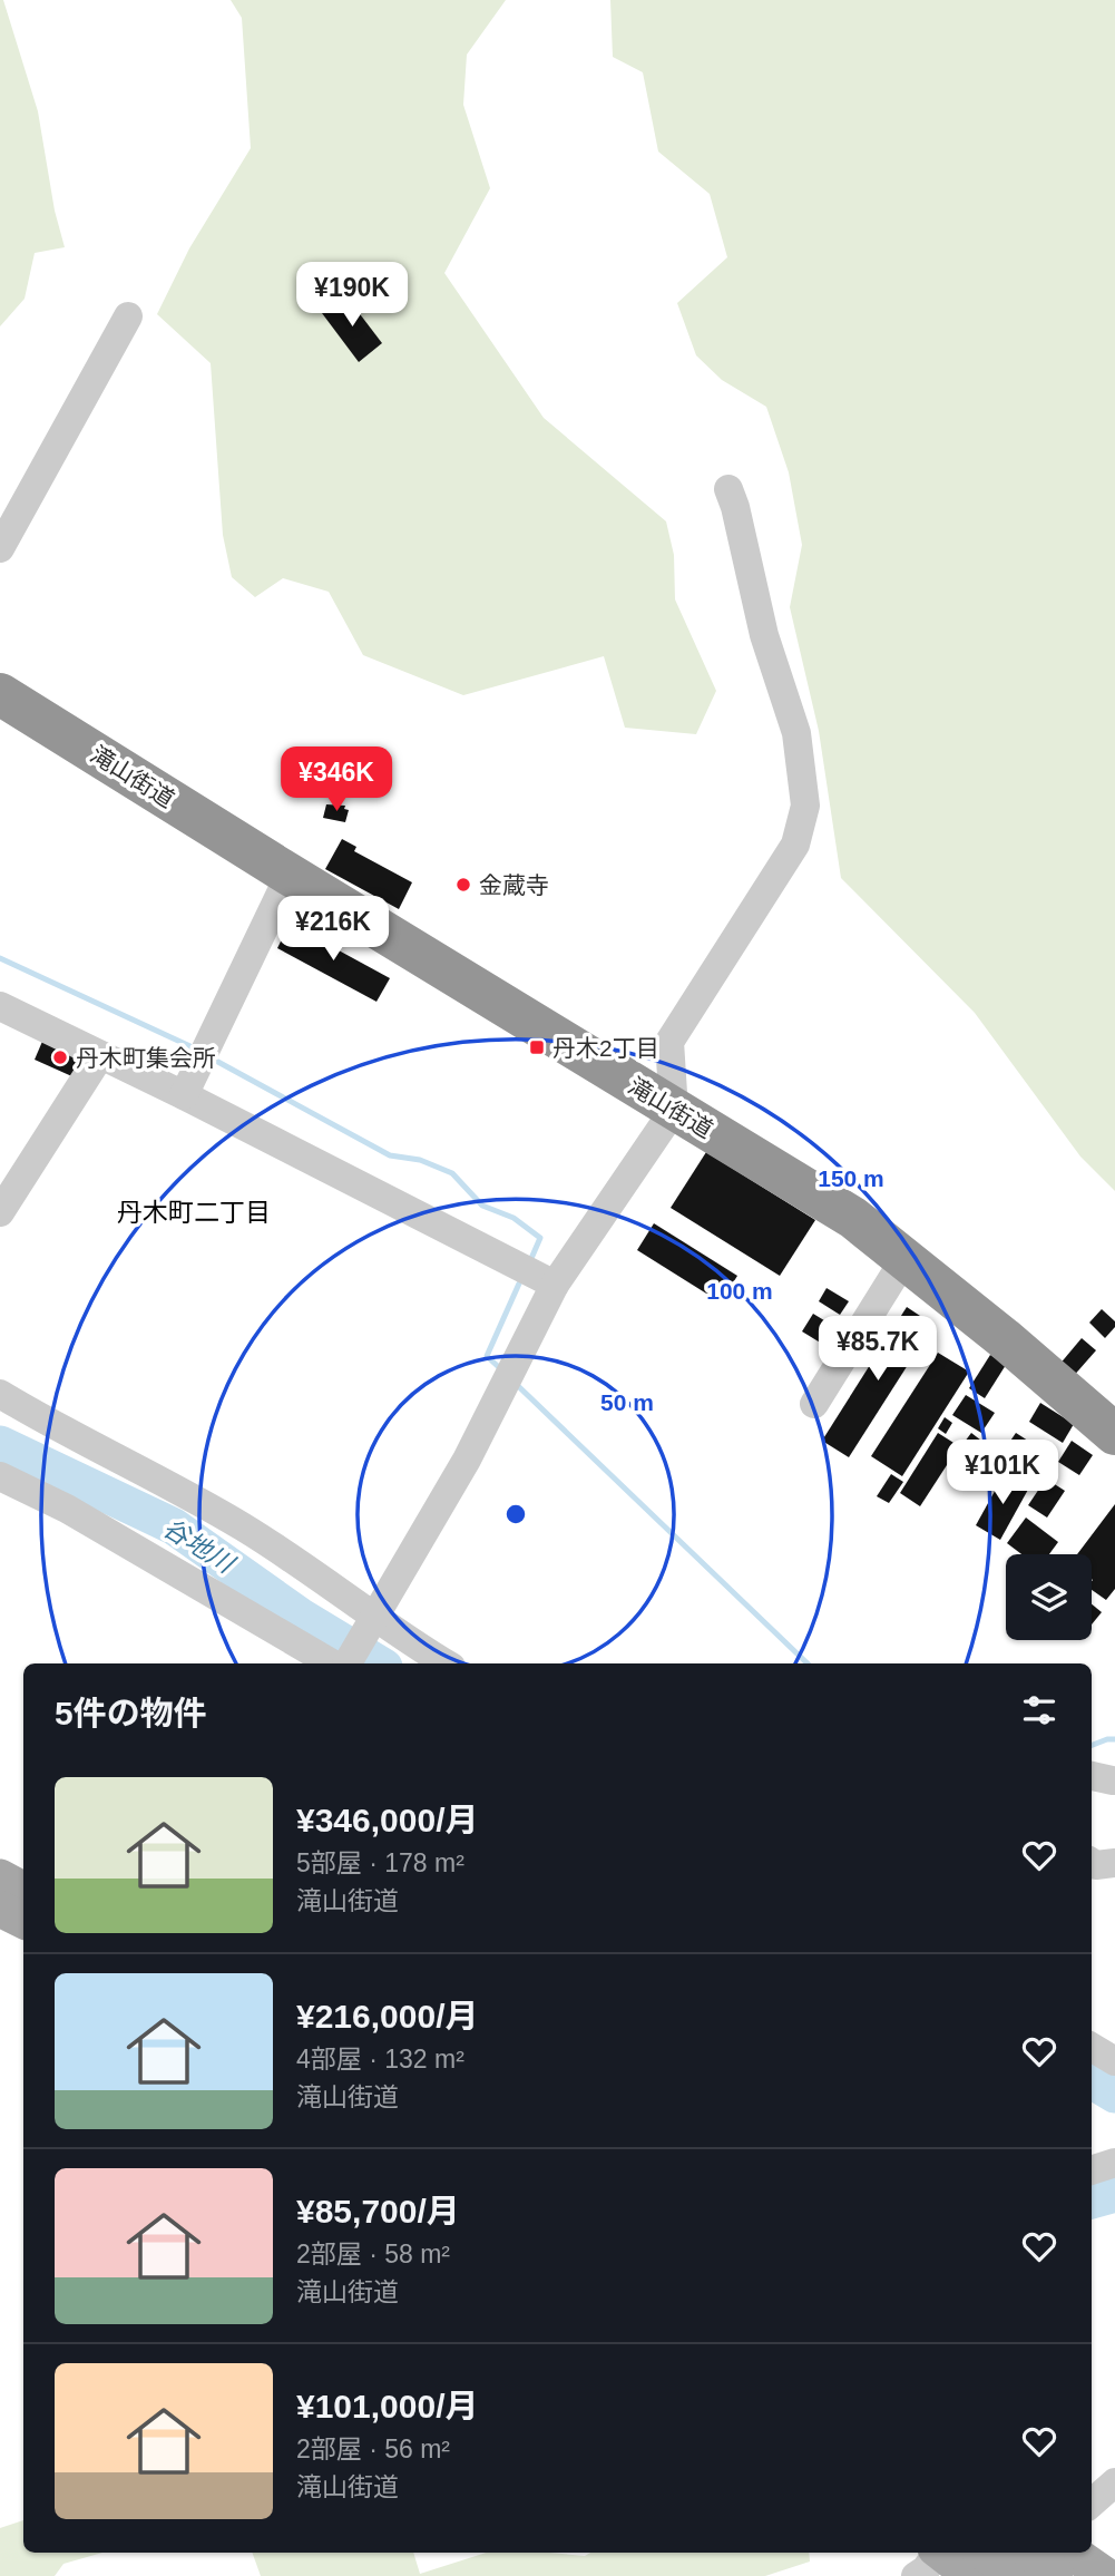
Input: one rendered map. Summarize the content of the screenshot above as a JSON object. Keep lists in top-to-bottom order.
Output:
{
  "streets": {
    "highway": ["滝山街道"]
  },
  "districts": ["丹木町二丁目"],
  "water": ["谷地川"],
  "places": {
    "other": ["金蔵寺", "丹木町集会所"],
    "transit": ["丹木2丁目"]
  },
  "page": {
    "price": [
      "¥190K",
      "¥346K",
      "¥216K",
      "¥85.7K",
      "¥101K"
    ],
    "heading": "5件の物件",
    "list": [
      {
        "name": "¥346,000/月",
        "note": "5部屋 · 178 m² · 滝山街道"
      },
      {
        "name": "¥216,000/月",
        "note": "4部屋 · 132 m² · 滝山街道"
      },
      {
        "name": "¥85,700/月",
        "note": "2部屋 · 58 m² · 滝山街道"
      },
      {
        "name": "¥101,000/月",
        "note": "2部屋 · 56 m² · 滝山街道"
      }
    ]
  },
  "rings": ["150 m", "100 m", "50 m"]
}
